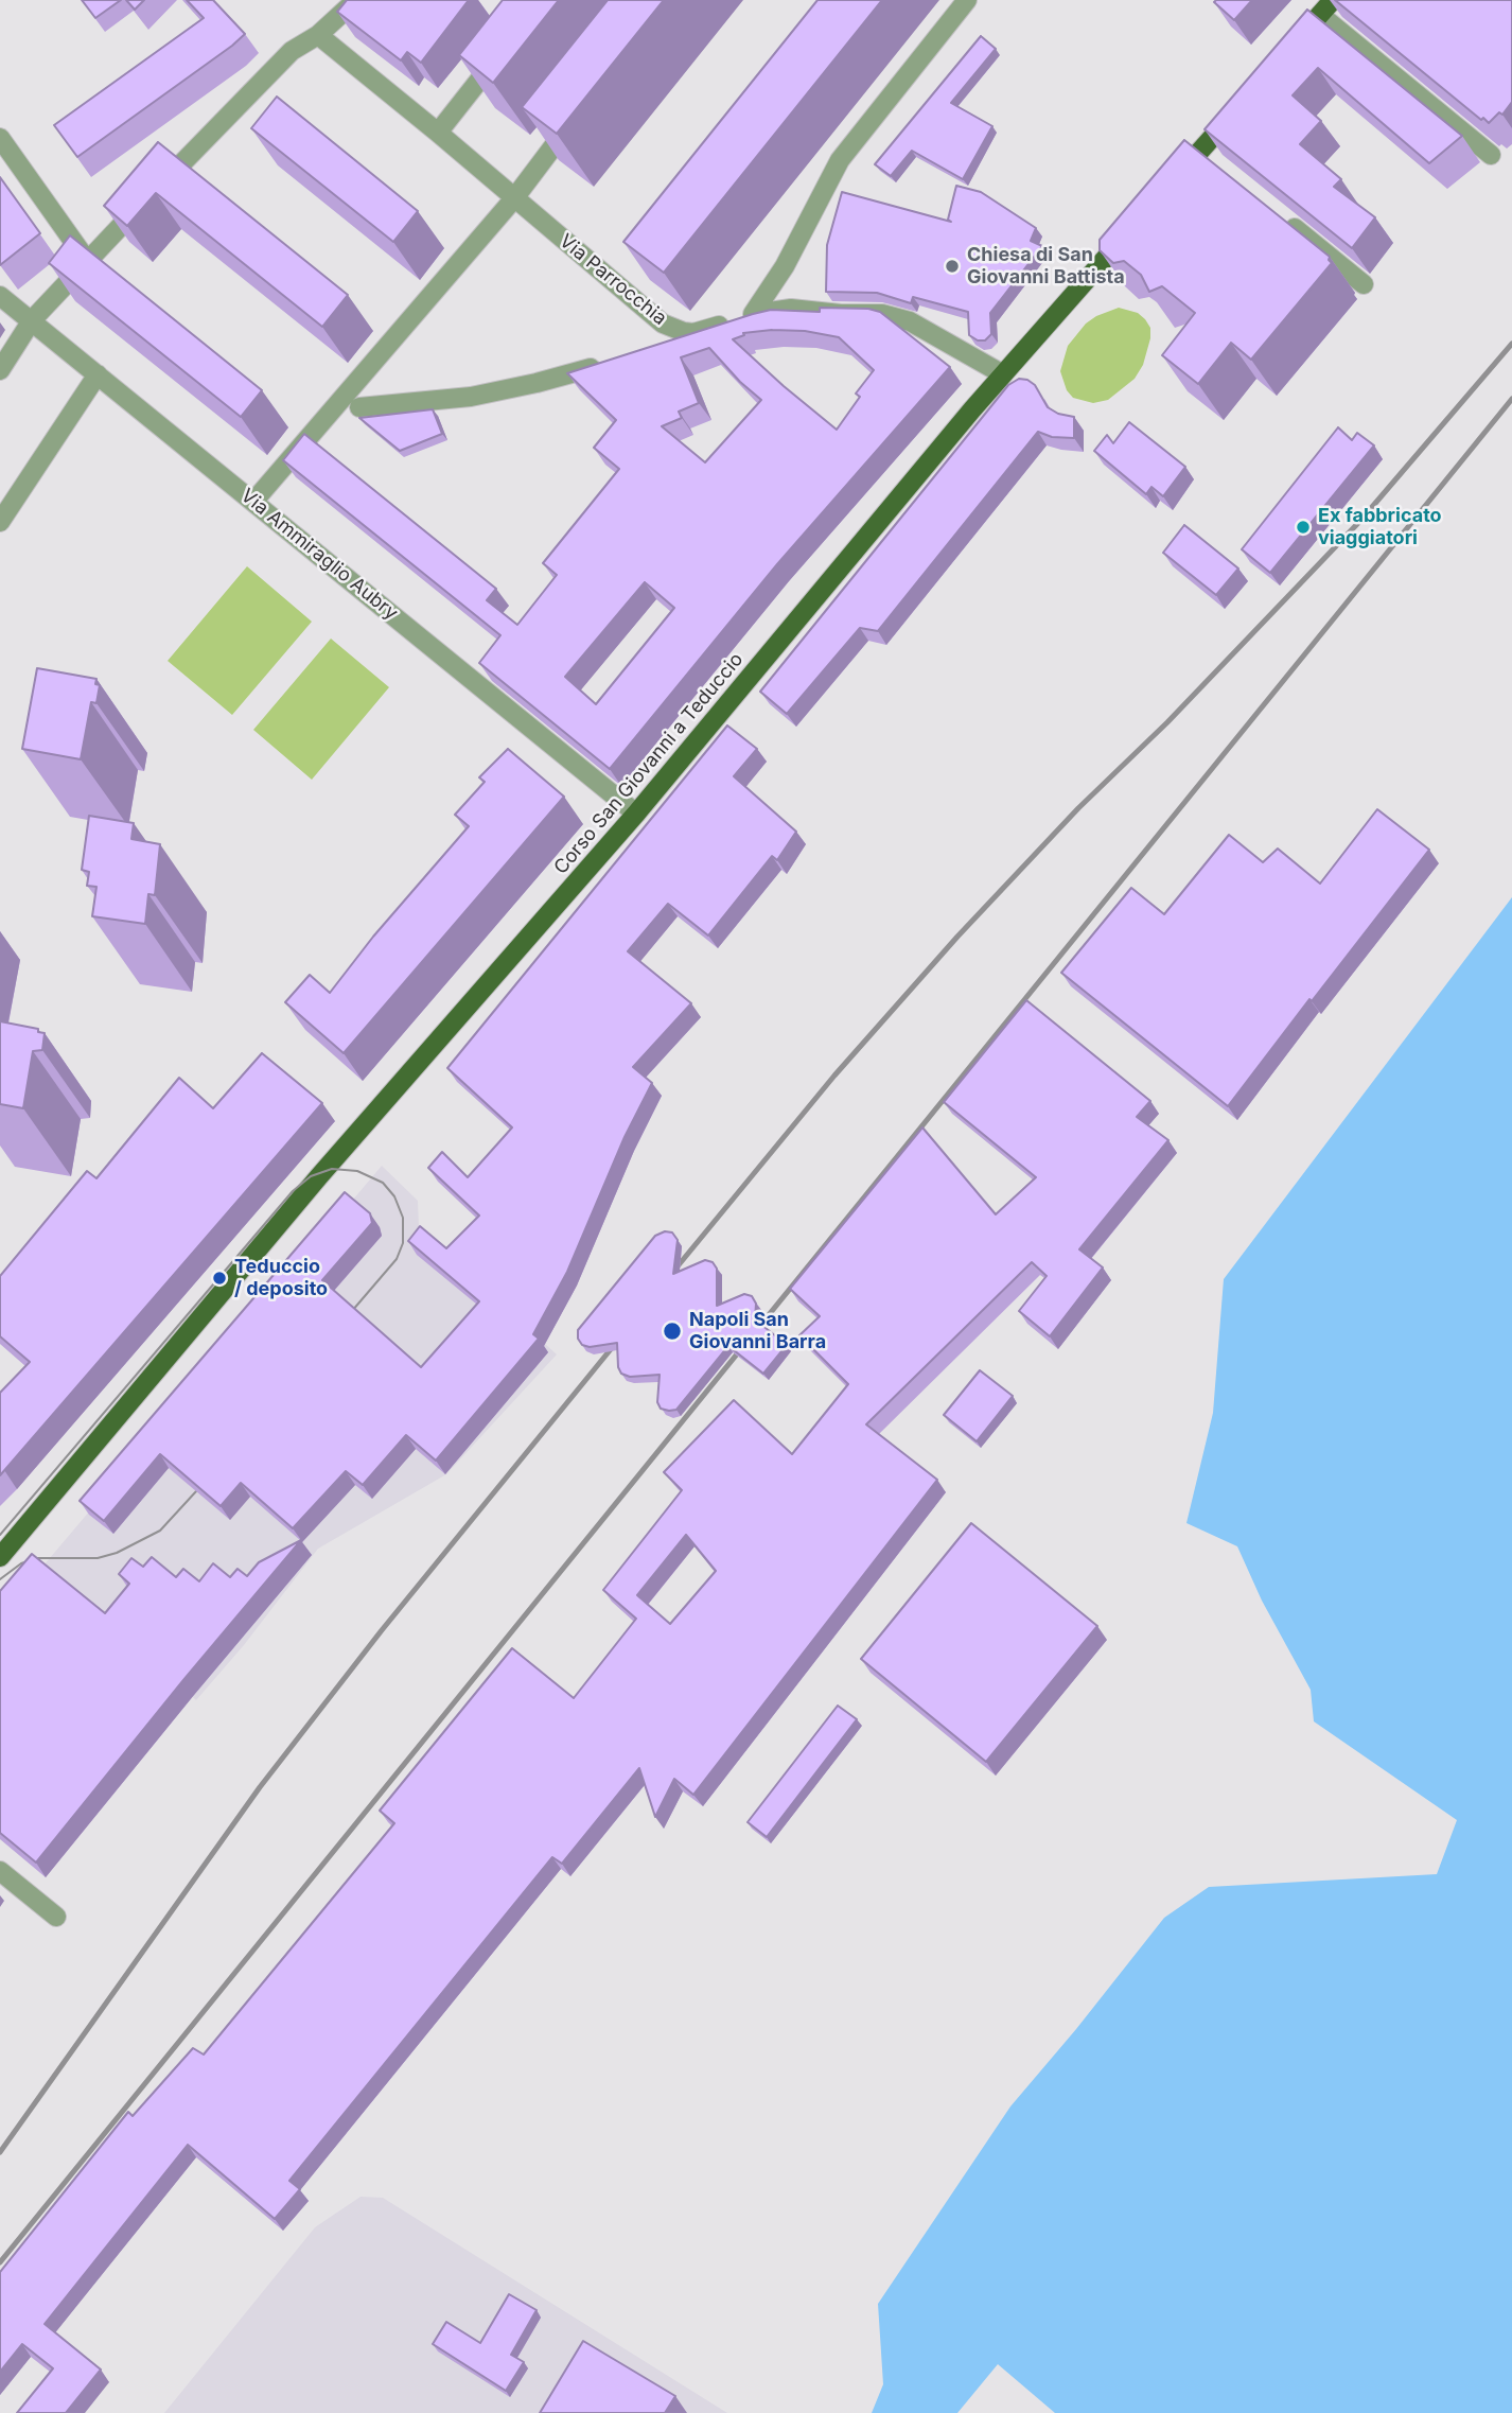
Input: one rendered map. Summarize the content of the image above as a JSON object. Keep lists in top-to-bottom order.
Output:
{
  "streets": {
    "main road": ["Corso San Giovanni a Teduccio"],
    "street": ["Via Parrocchia", "Via Ammiraglio Aubry"]
  },
  "crossings": [
    ["Via Parrocchia", "Corso San Giovanni a Teduccio"],
    ["Via Ammiraglio Aubry", "Corso San Giovanni a Teduccio"]
  ],
  "places": [
    "Chiesa di San Giovanni Battista",
    "Ex fabbricato viaggiatori",
    "Teduccio / deposito",
    "Napoli San Giovanni Barra"
  ]
}
